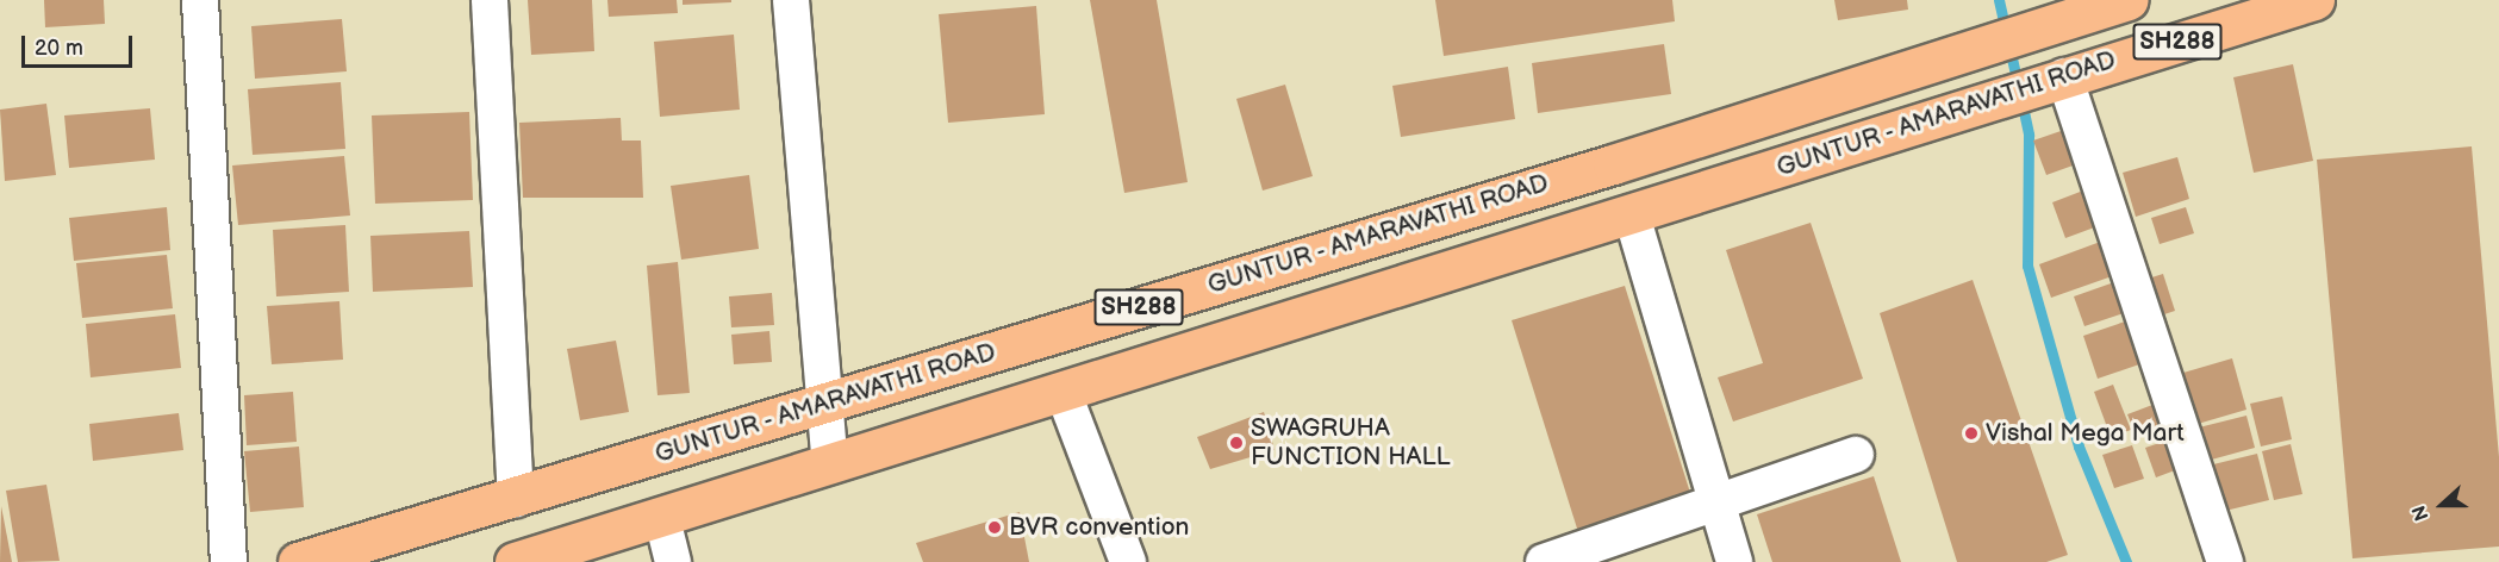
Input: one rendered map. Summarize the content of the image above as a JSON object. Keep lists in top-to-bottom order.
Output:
{
  "streets": {
    "main road": ["SH288", "GUNTUR - AMARAVATHI ROAD"]
  },
  "places": ["Vishal Mega Mart", "SWAGRUHA FUNCTION HALL", "BVR convention"],
  "scale_bar": "20 m",
  "north": "left"
}
